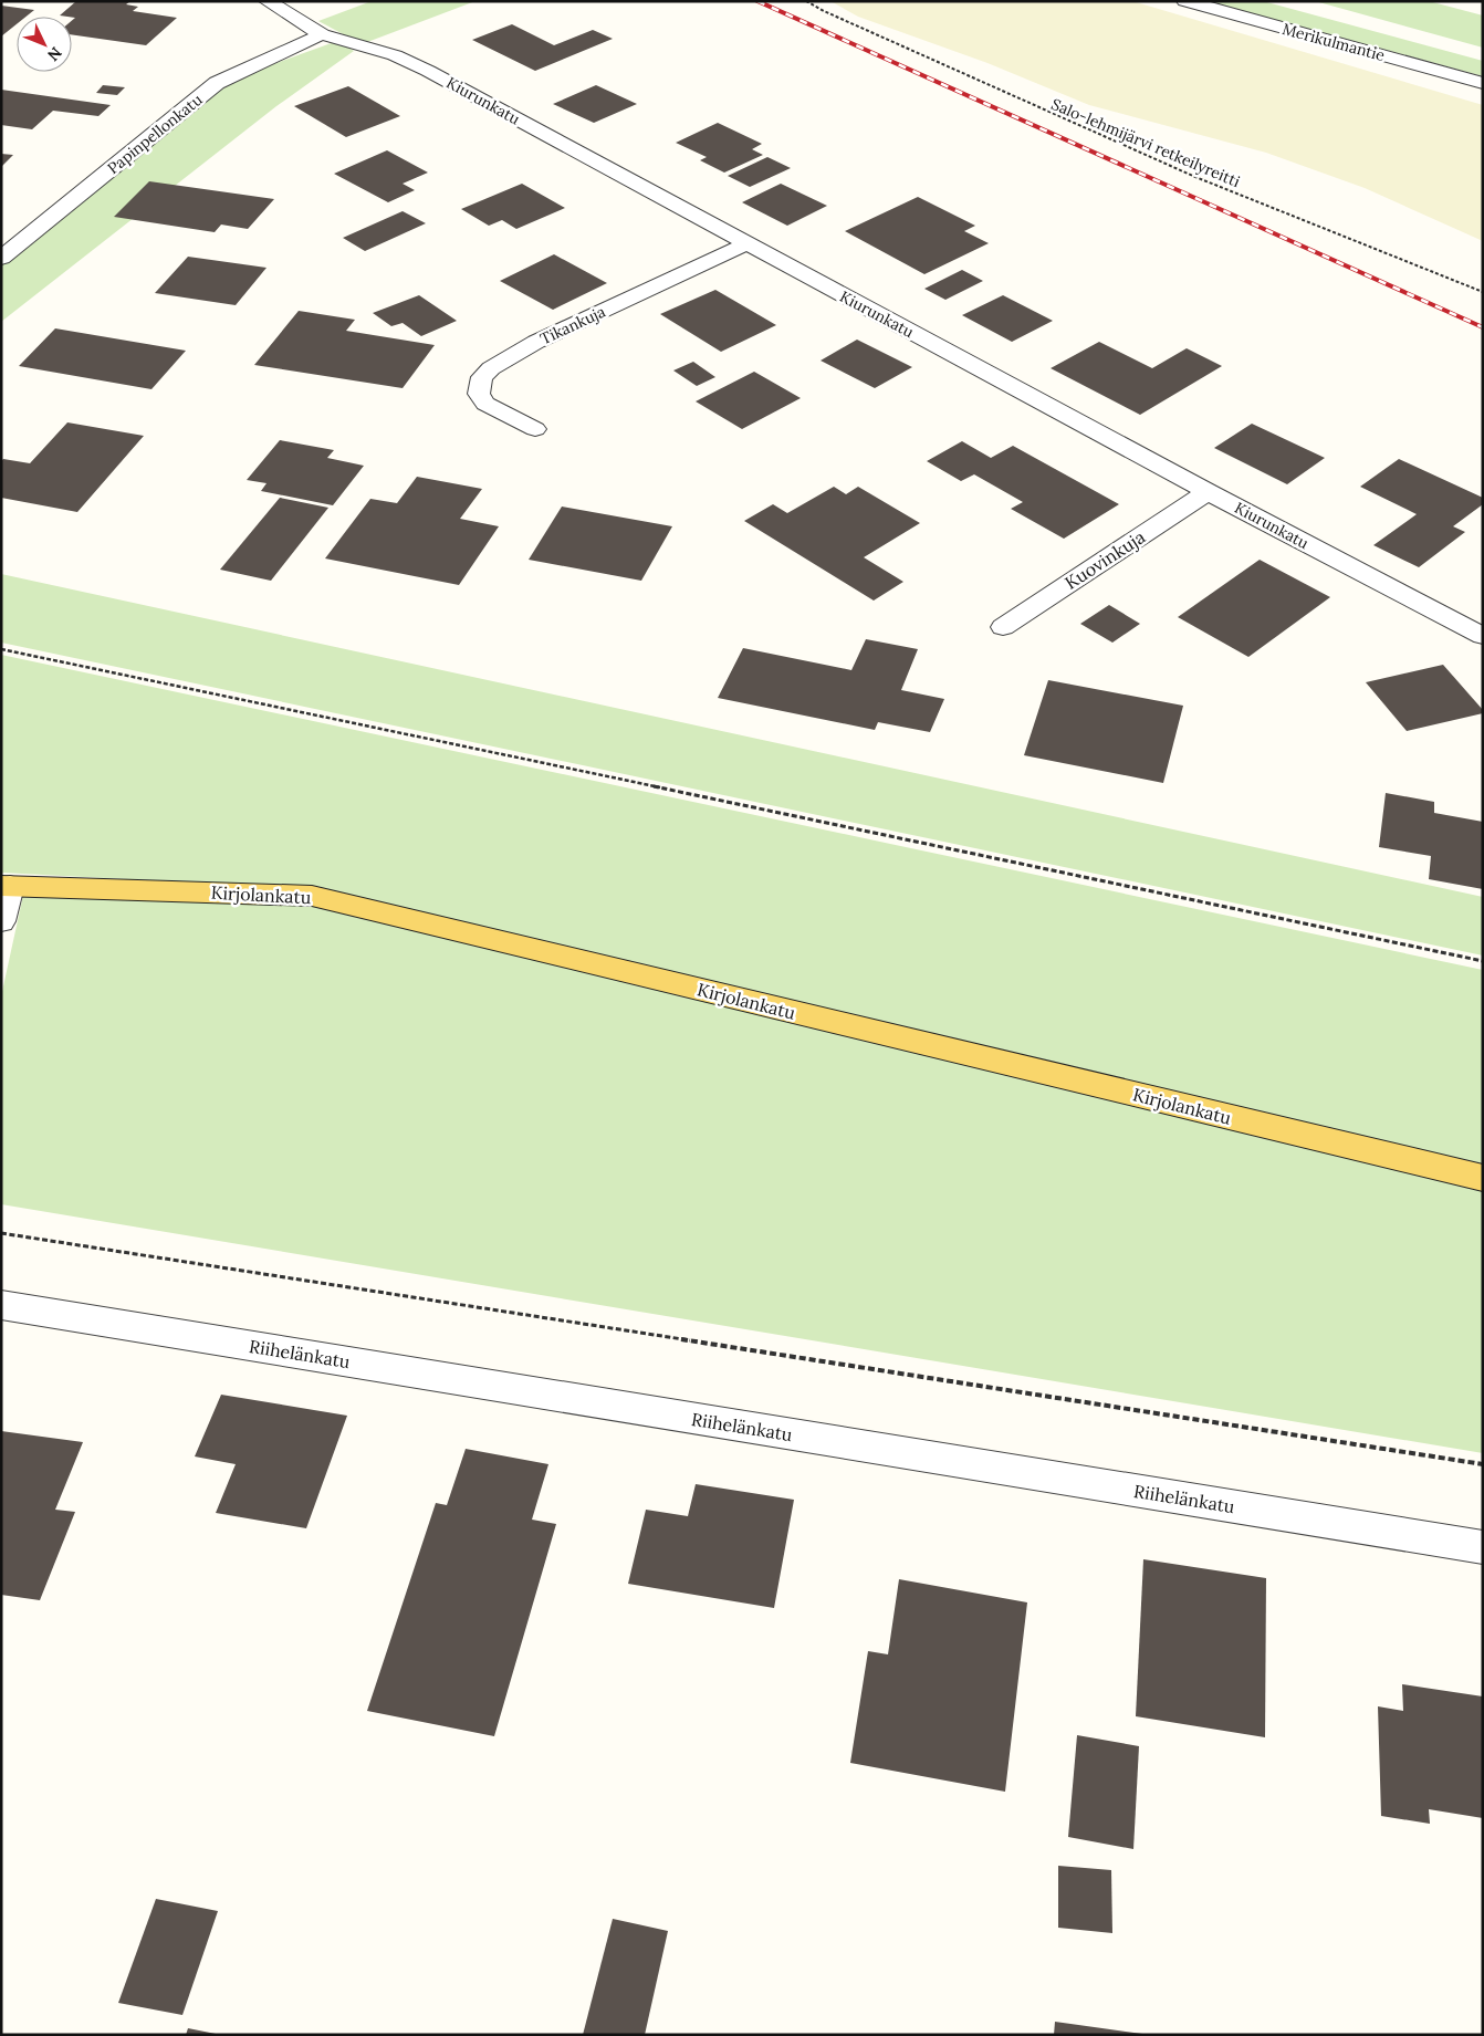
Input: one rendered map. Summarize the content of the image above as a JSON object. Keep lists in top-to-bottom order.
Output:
{
  "streets": {
    "main road": ["Kirjolankatu"],
    "street": [
      "Merikulmantie",
      "Kiurunkatu",
      "Papinpellonkatu",
      "Tikankuja",
      "Kuovinkuja",
      "Riihelänkatu"
    ],
    "path": ["Salo-lehmijärvi retkeilyreitti"]
  },
  "crossings": [
    ["Kiurunkatu", "Papinpellonkatu"],
    ["Kiurunkatu", "Tikankuja"],
    ["Kiurunkatu", "Kuovinkuja"]
  ],
  "north": "bottom right"
}
